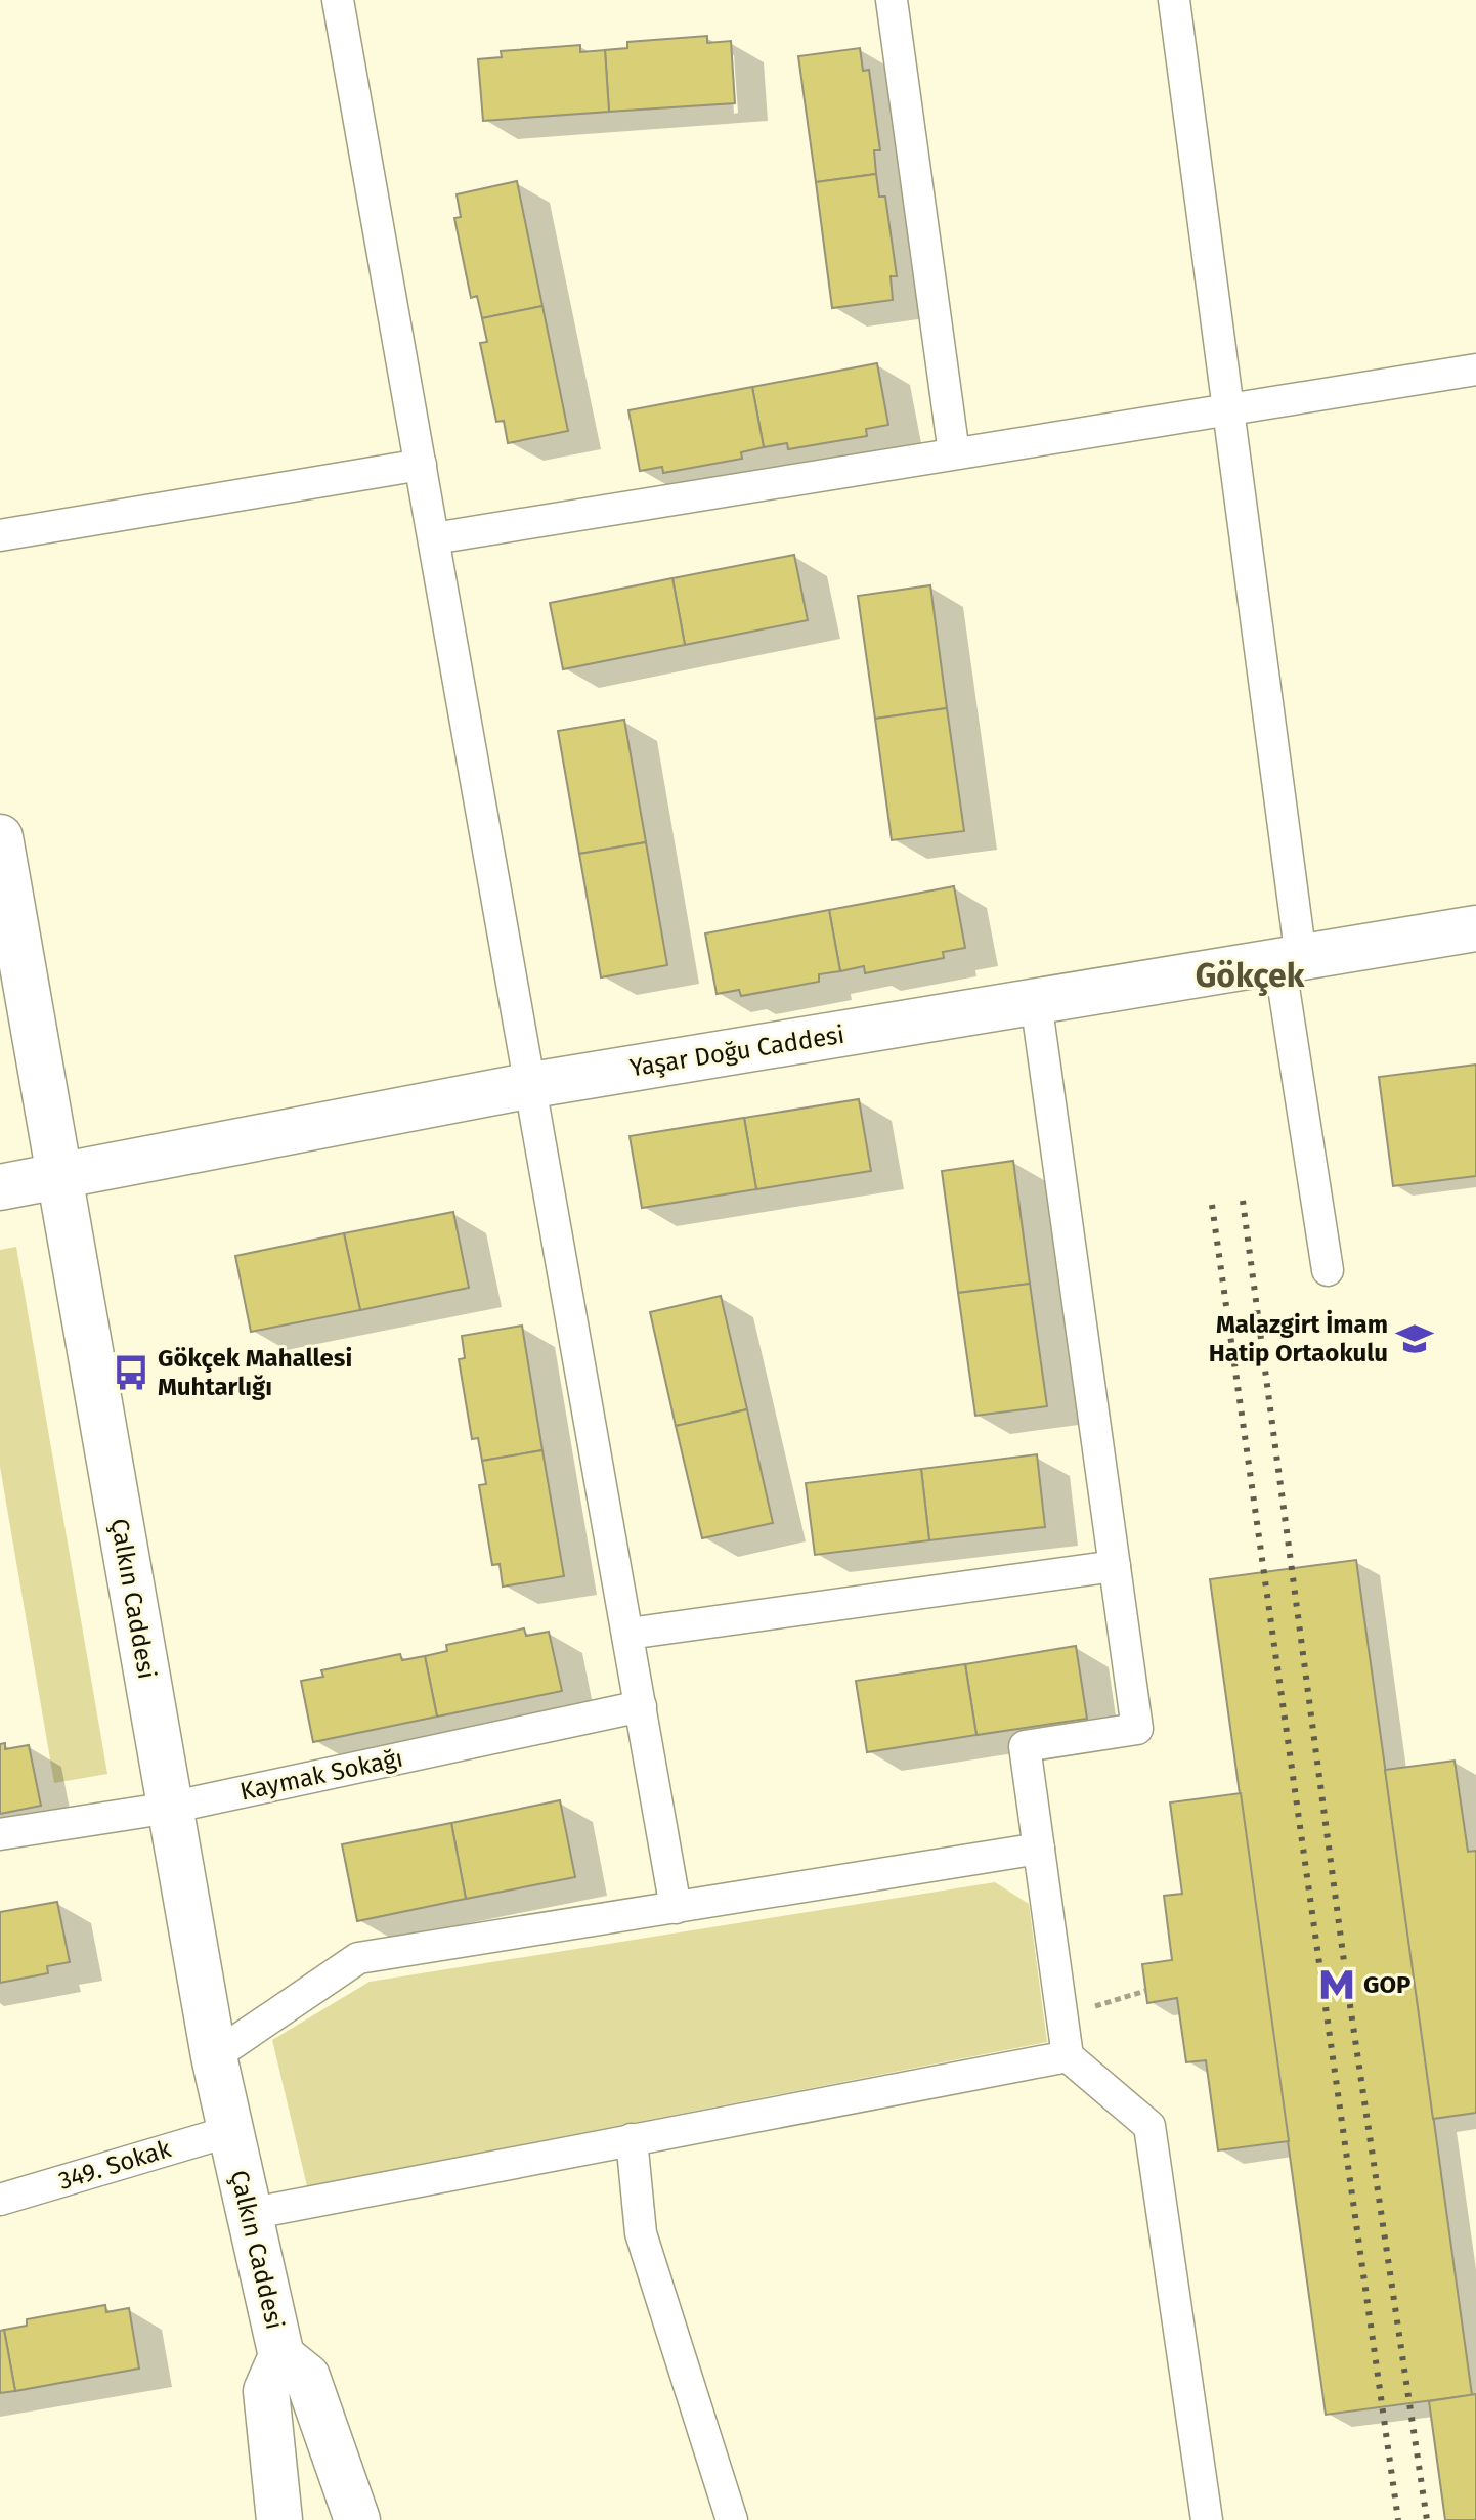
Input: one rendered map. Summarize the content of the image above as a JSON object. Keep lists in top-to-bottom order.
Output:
{
  "streets": {
    "main road": ["Yaşar Doğu Caddesi", "Çalkın Caddesi"],
    "street": ["Kaymak Sokağı", "349. Sokak"]
  },
  "crossings": [
    ["Yaşar Doğu Caddesi", "Çalkın Caddesi"],
    ["Çalkın Caddesi", "Kaymak Sokağı"],
    ["Çalkın Caddesi", "349. Sokak"]
  ],
  "districts": ["Gökçek"],
  "places": {
    "school or university": ["Malazgirt İmam Hatip Ortaokulu"],
    "bus stop": ["Gökçek Mahallesi Muhtarlığı"],
    "metro station": ["GOP"]
  }
}
